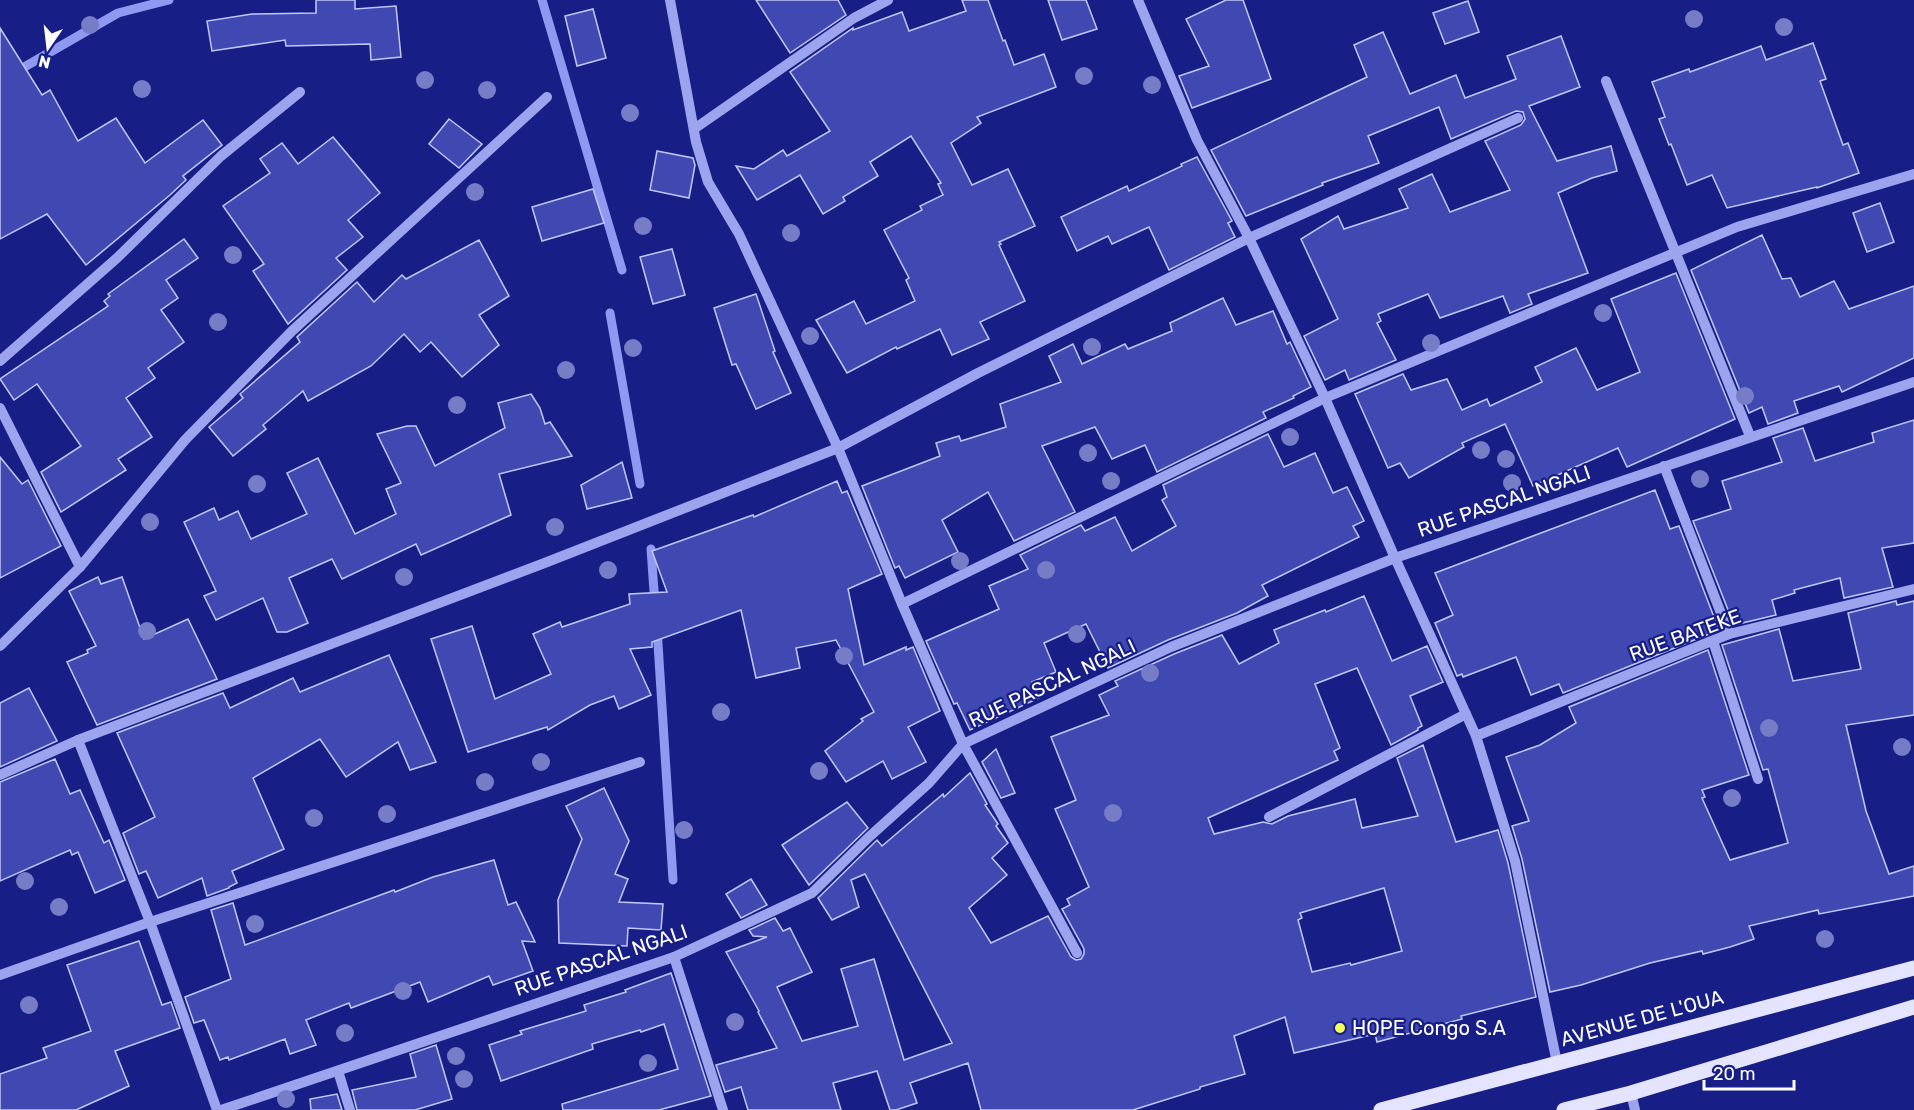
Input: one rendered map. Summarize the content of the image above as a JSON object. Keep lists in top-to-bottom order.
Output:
{
  "streets": {
    "main road": ["AVENUE DE L'OUA"],
    "street": ["RUE PASCAL NGALI", "RUE BATEKE"]
  },
  "places": ["HOPE Congo S.A"],
  "scale_bar": "20 m",
  "north": "bottom"
}
